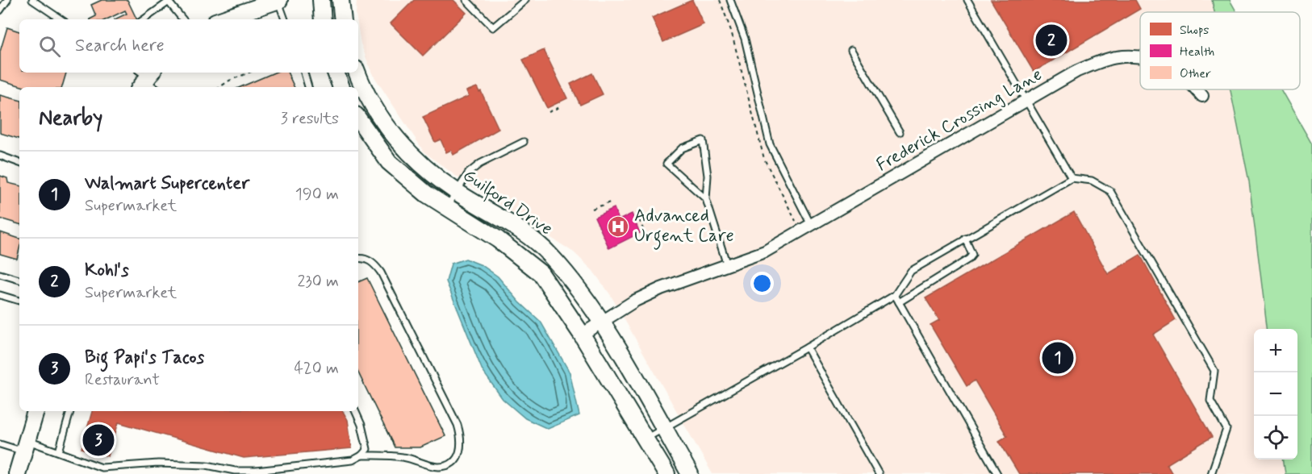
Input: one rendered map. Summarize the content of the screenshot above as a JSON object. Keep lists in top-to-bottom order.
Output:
{
  "streets": {
    "main road": ["Guilford Drive"],
    "street": ["Frederick Crossing Lane"]
  },
  "crossings": [
    ["Frederick Crossing Lane", "Guilford Drive"]
  ],
  "places": {
    "hospital": ["Advanced Urgent Care"]
  },
  "legend": ["Shops", "Health", "Other"],
  "page": {
    "search": "Search here",
    "pins": ["2", "1", "3"],
    "heading": ["Nearby", "3 results"],
    "list": [
      {
        "mark": "1",
        "name": "Walmart Supercenter",
        "note": "Supermarket",
        "value": "190 m"
      },
      {
        "mark": "2",
        "name": "Kohl's",
        "note": "Supermarket",
        "value": "230 m"
      },
      {
        "mark": "3",
        "name": "Big Papi's Tacos",
        "note": "Restaurant",
        "value": "420 m"
      }
    ],
    "map_buttons": ["+", "−"]
  }
}
